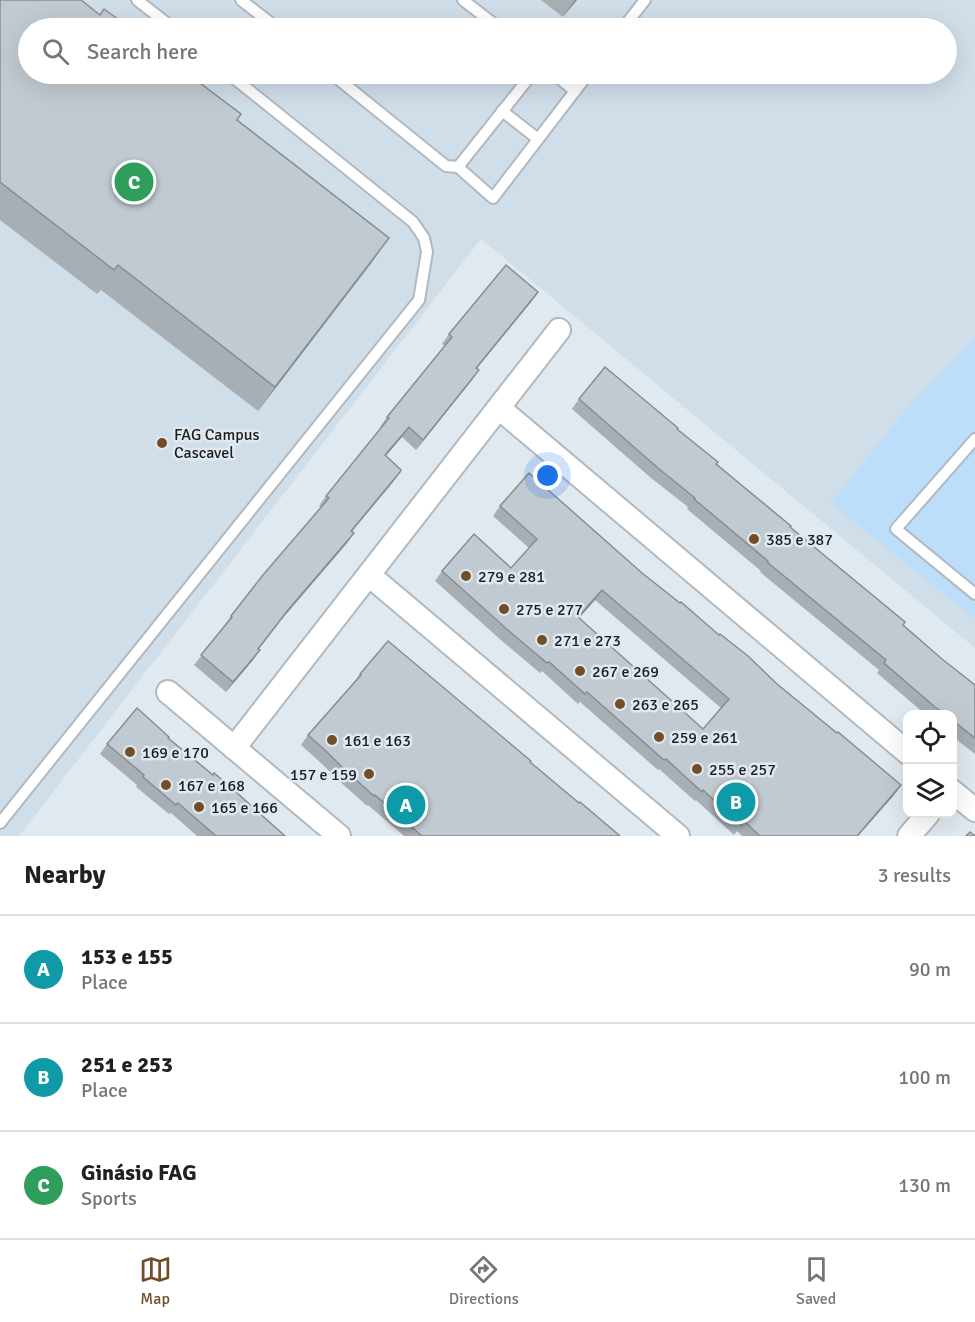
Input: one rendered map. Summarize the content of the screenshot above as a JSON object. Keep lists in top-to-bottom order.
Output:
{
  "places": [
    "FAG Campus Cascavel",
    "385 e 387",
    "279 e 281",
    "275 e 277",
    "271 e 273",
    "267 e 269",
    "263 e 265",
    "259 e 261",
    "161 e 163",
    "169 e 170",
    "255 e 257",
    "157 e 159",
    "167 e 168",
    "165 e 166"
  ],
  "page": {
    "search": "Search here",
    "pins": ["C", "B", "A"],
    "heading": ["Nearby", "3 results"],
    "list": [
      {
        "mark": "A",
        "name": "153 e 155",
        "note": "Place",
        "value": "90 m"
      },
      {
        "mark": "B",
        "name": "251 e 253",
        "note": "Place",
        "value": "100 m"
      },
      {
        "mark": "C",
        "name": "Ginásio FAG",
        "note": "Sports",
        "value": "130 m"
      }
    ],
    "nav": ["Map", "Directions", "Saved"]
  }
}
